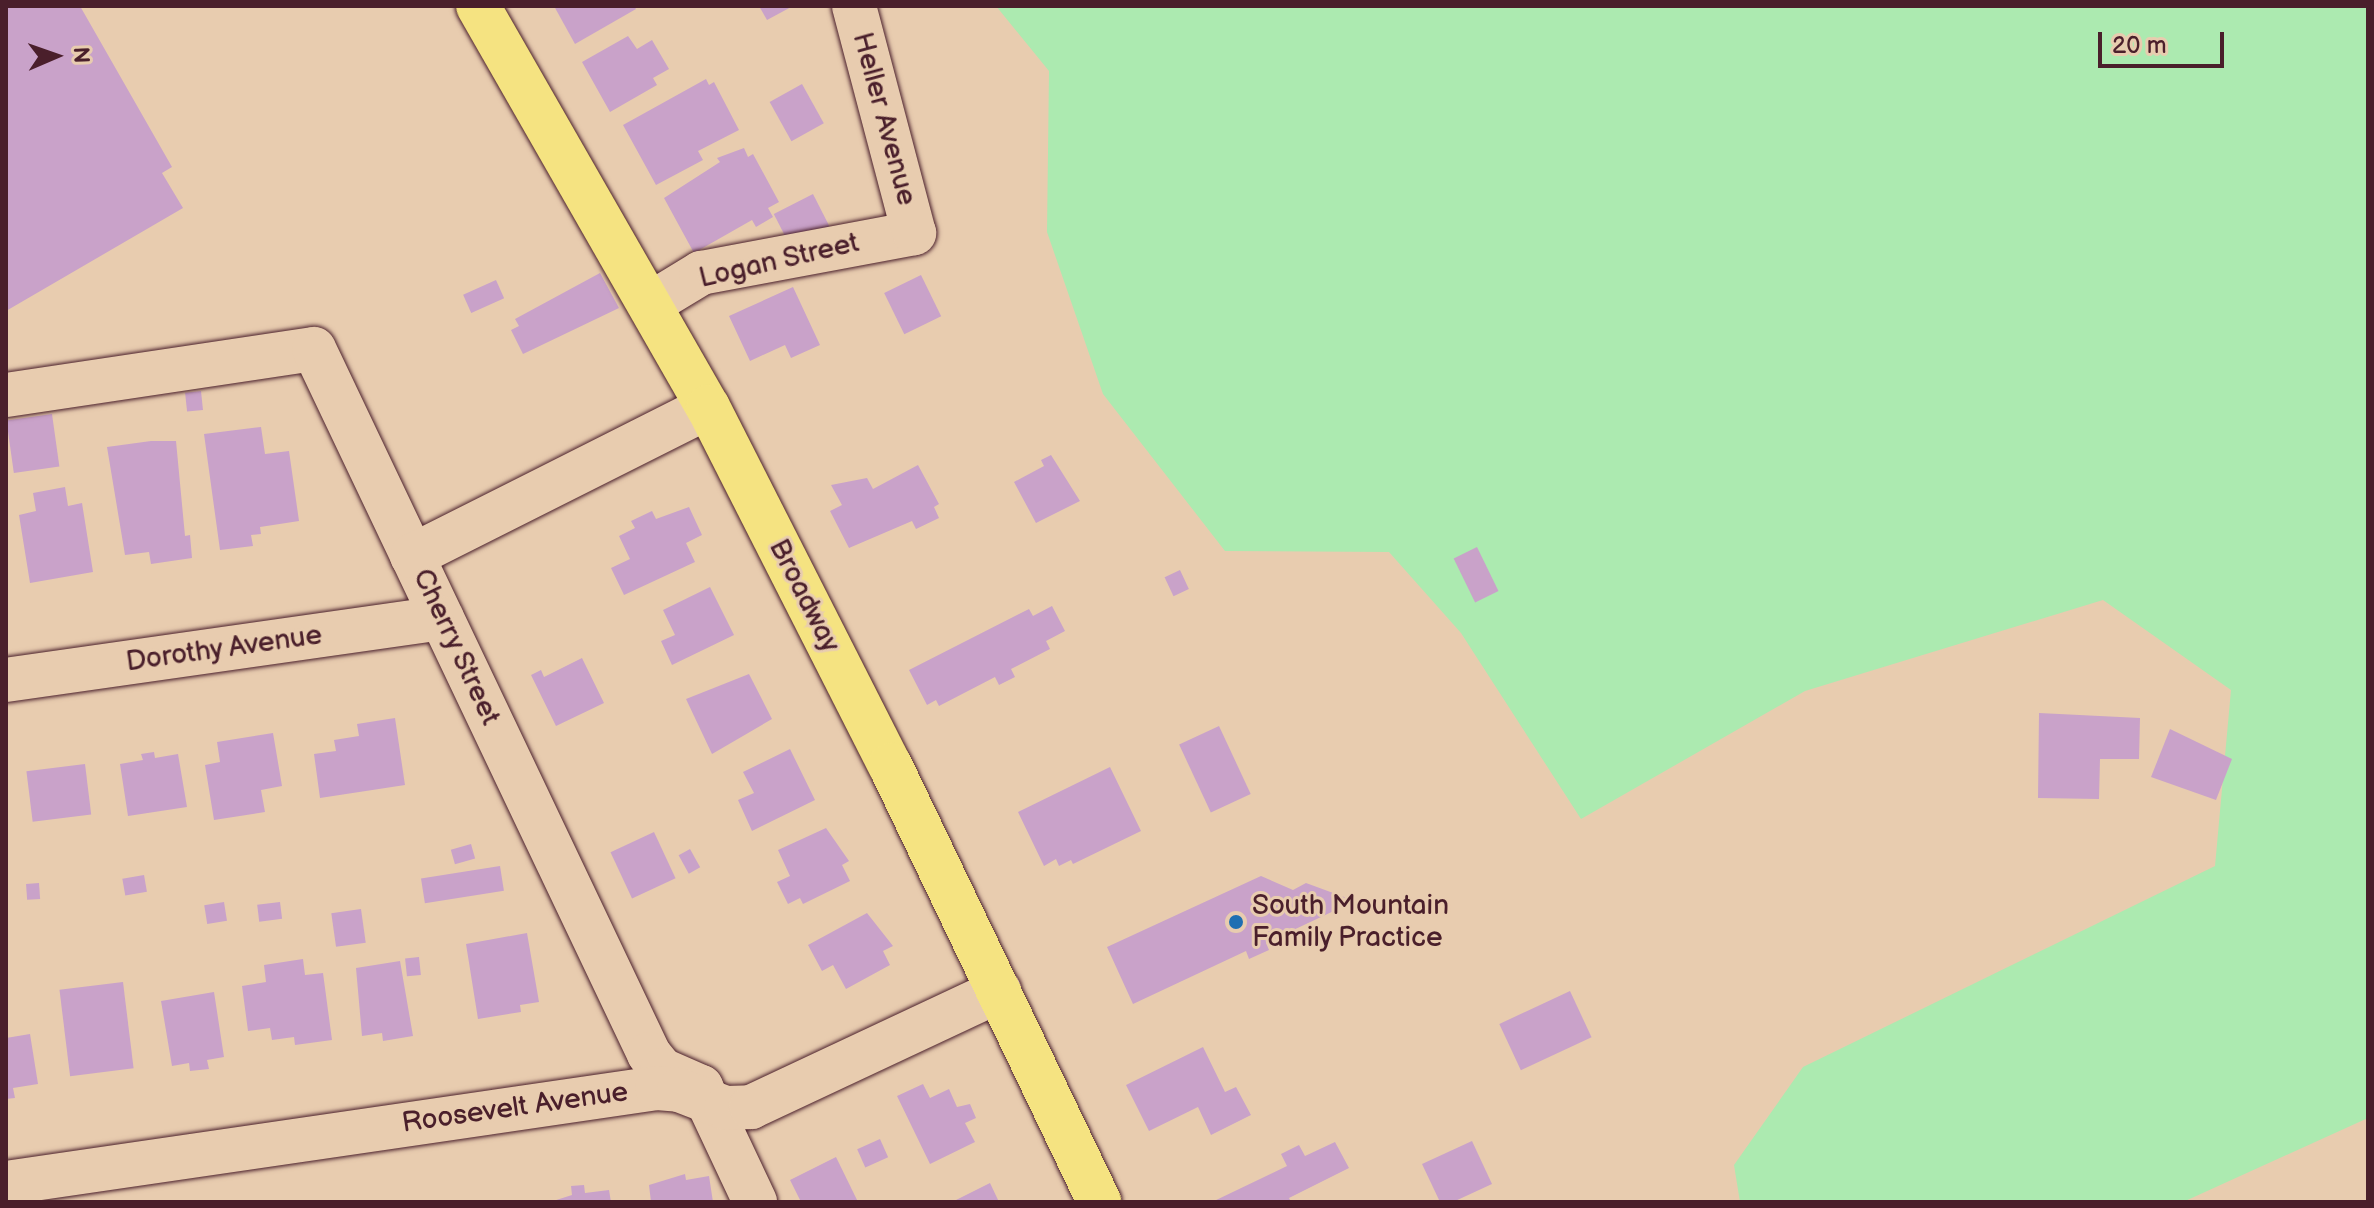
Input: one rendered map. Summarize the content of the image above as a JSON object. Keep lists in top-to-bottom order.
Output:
{
  "streets": {
    "main road": ["Broadway"],
    "street": [
      "Heller Avenue",
      "Logan Street",
      "Cherry Street",
      "Dorothy Avenue",
      "Roosevelt Avenue"
    ]
  },
  "crossings": [
    ["Heller Avenue", "Logan Street"],
    ["Logan Street", "Broadway"],
    ["Broadway", "Roosevelt Avenue"],
    ["Cherry Street", "Dorothy Avenue"],
    ["Cherry Street", "Roosevelt Avenue"]
  ],
  "places": ["South Mountain Family Practice"],
  "scale_bar": "20 m",
  "north": "right"
}
